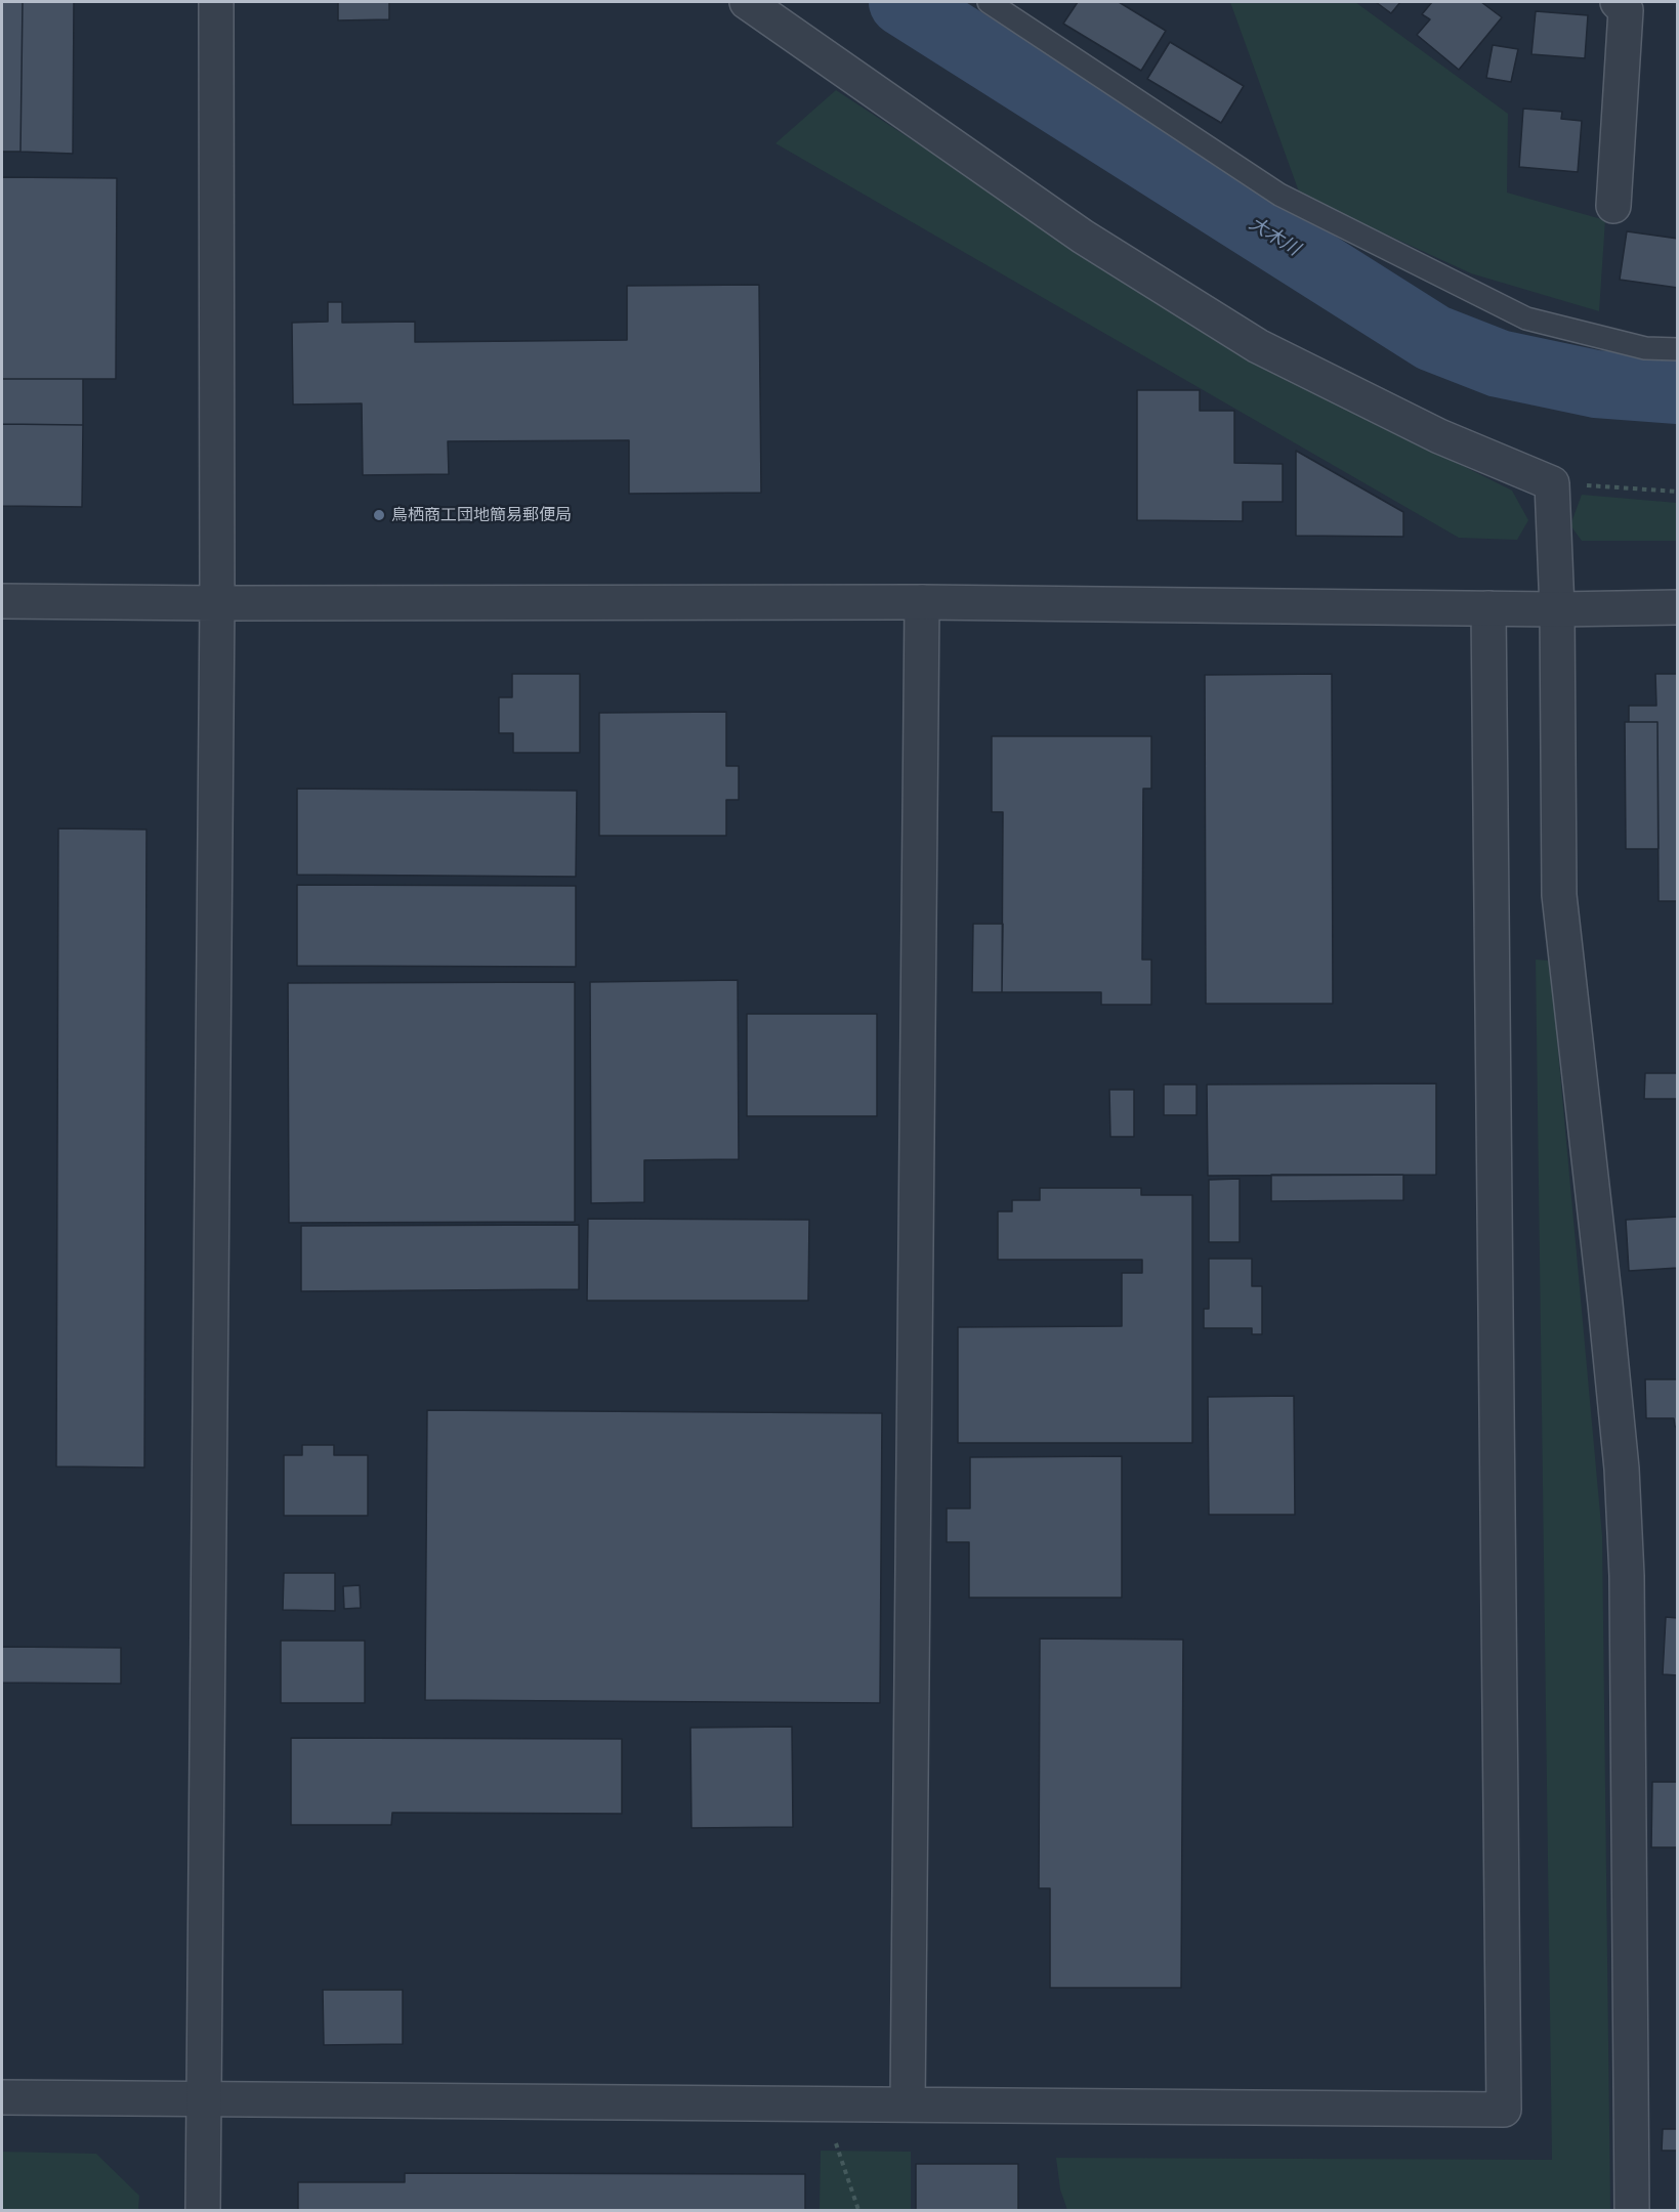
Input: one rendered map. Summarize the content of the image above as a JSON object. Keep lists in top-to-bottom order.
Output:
{
  "water": ["大木川"],
  "places": ["鳥栖商工団地簡易郵便局"]
}
